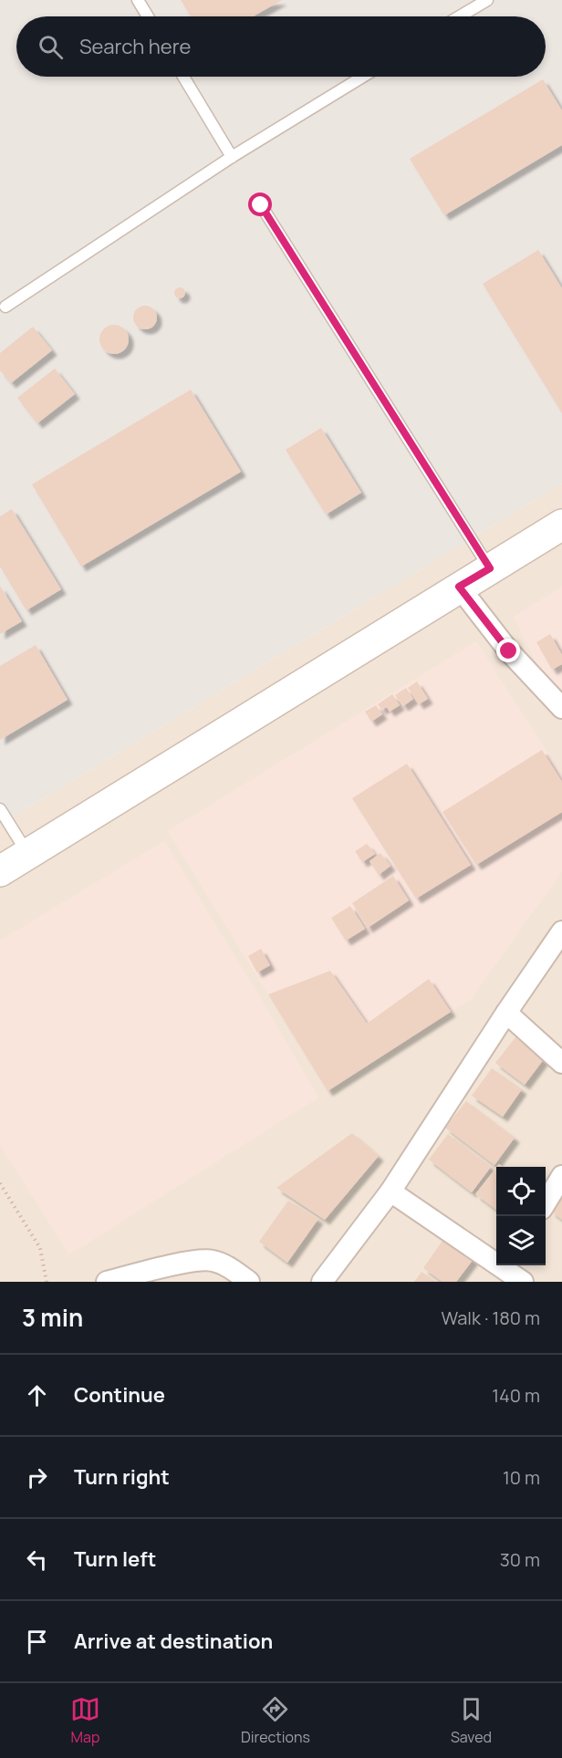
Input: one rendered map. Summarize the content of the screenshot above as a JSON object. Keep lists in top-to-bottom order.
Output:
{
  "page": {
    "search": "Search here",
    "heading": ["3 min", "Walk · 180 m"],
    "list": [
      ["Continue", "140 m"],
      ["Turn right", "10 m"],
      ["Turn left", "30 m"],
      "Arrive at destination"
    ],
    "nav": ["Map", "Directions", "Saved"]
  }
}
